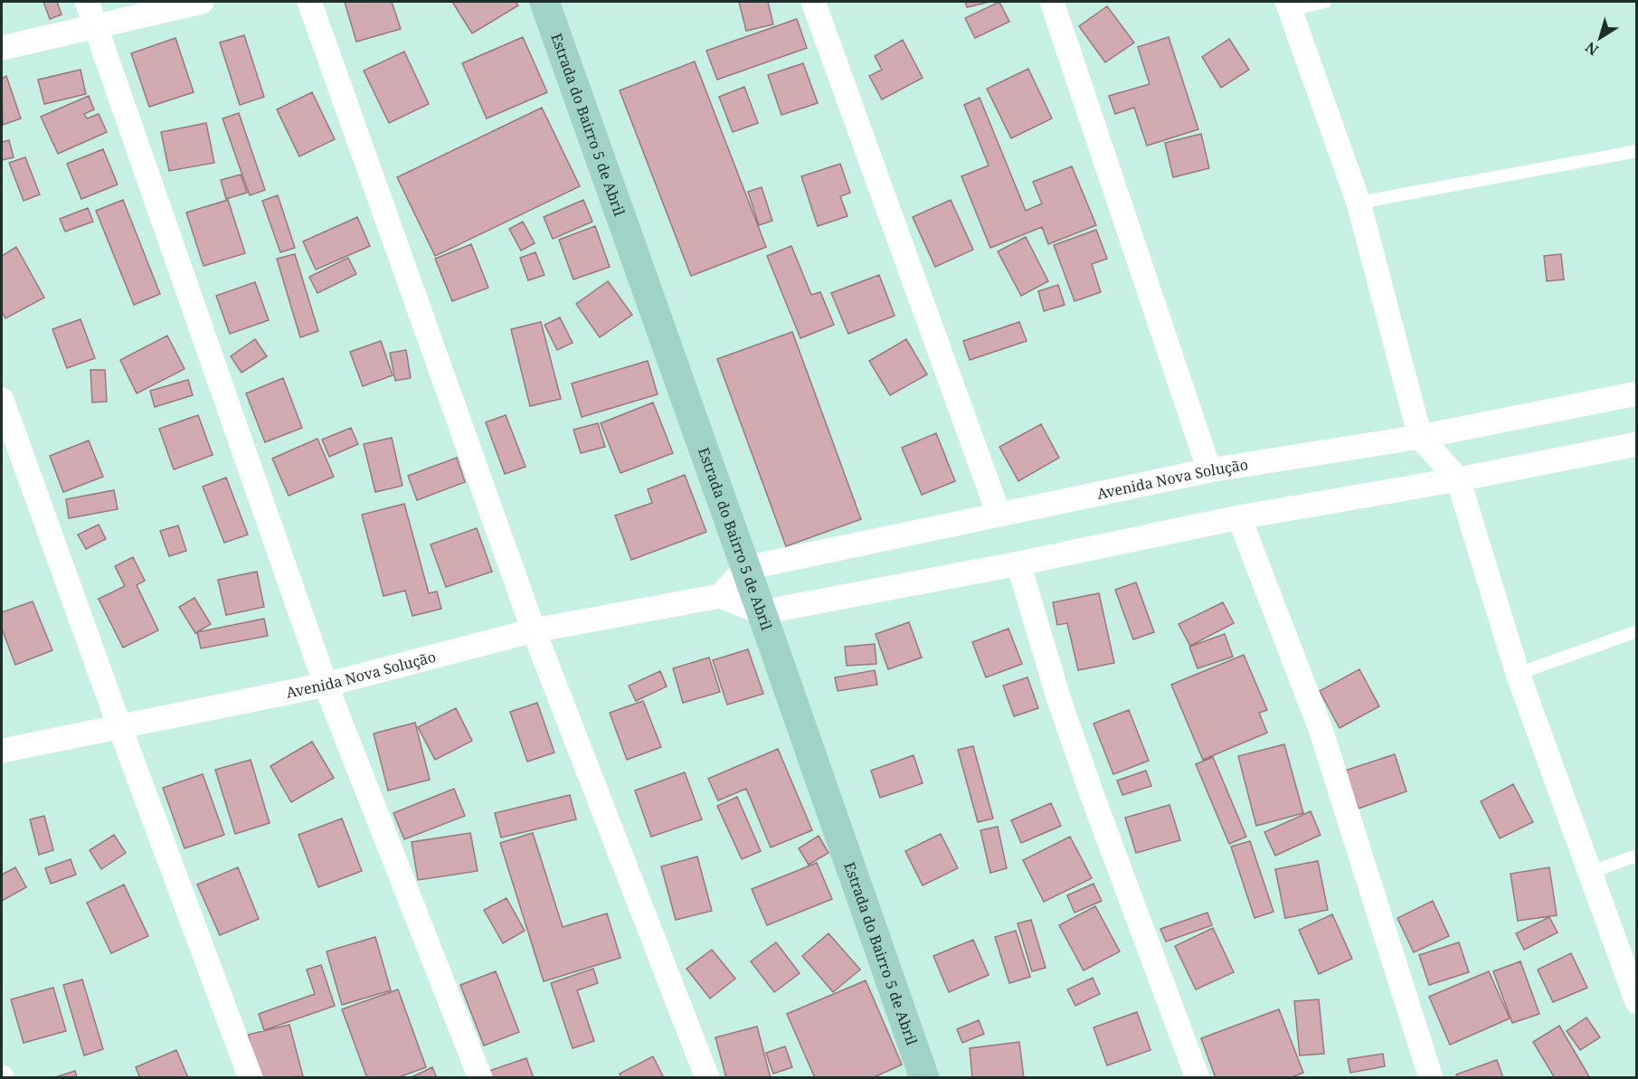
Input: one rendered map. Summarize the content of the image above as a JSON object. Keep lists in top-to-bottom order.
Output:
{
  "streets": {
    "street": ["Estrada do Bairro 5 de Abril", "Avenida Nova Solução"]
  },
  "crossings": [
    ["Estrada do Bairro 5 de Abril", "Avenida Nova Solução"]
  ],
  "north": "bottom left"
}
